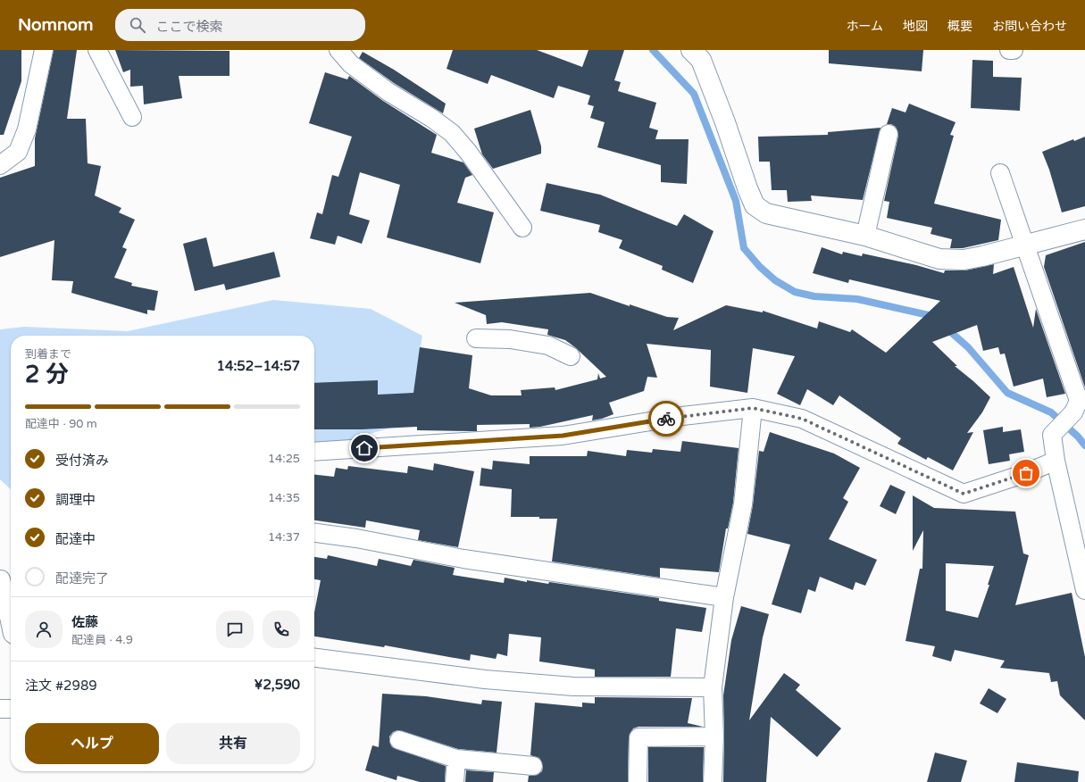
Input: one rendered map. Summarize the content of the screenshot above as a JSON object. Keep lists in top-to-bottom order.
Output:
{
  "page": {
    "header": "Nomnom",
    "search": "ここで検索",
    "nav": [
      "ホーム",
      "地図",
      "概要",
      "お問い合わせ"
    ],
    "heading": ["2 分", "到着まで", "14:52–14:57"],
    "panel": [
      "佐藤",
      "配達員 · 4.9",
      "注文 #2989",
      "¥2,590"
    ],
    "bar": "配達中 · 90 m",
    "list": [
      ["受付済み", "14:25"],
      ["調理中", "14:35"],
      ["配達中", "14:37"],
      "配達完了"
    ],
    "buttons": ["ヘルプ", "共有"]
  }
}
